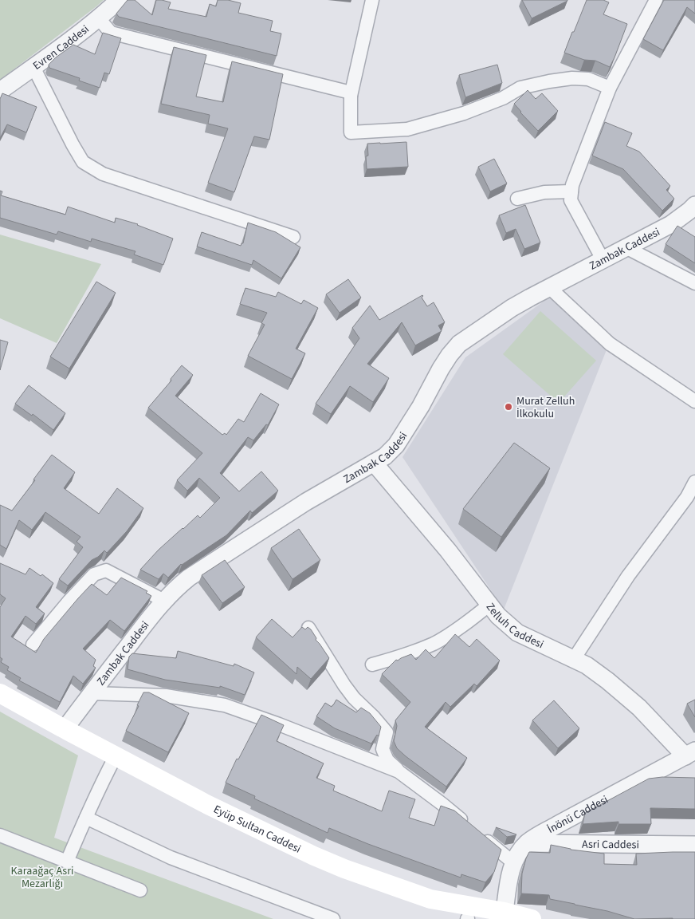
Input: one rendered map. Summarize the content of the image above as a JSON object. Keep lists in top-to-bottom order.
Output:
{
  "streets": {
    "main road": ["Eyüp Sultan Caddesi"],
    "street": [
      "Evren Caddesi",
      "Zambak Caddesi",
      "Zelluh Caddesi",
      "İnönü Caddesi",
      "Asri Caddesi"
    ]
  },
  "crossings": [
    ["Zambak Caddesi", "Zelluh Caddesi"],
    ["Zambak Caddesi", "Eyüp Sultan Caddesi"],
    ["Zelluh Caddesi", "İnönü Caddesi"],
    ["İnönü Caddesi", "Eyüp Sultan Caddesi"],
    ["İnönü Caddesi", "Asri Caddesi"]
  ],
  "parks": ["Karaağaç Asri Mezarlığı"],
  "places": ["Murat Zelluh İlkokulu"]
}
